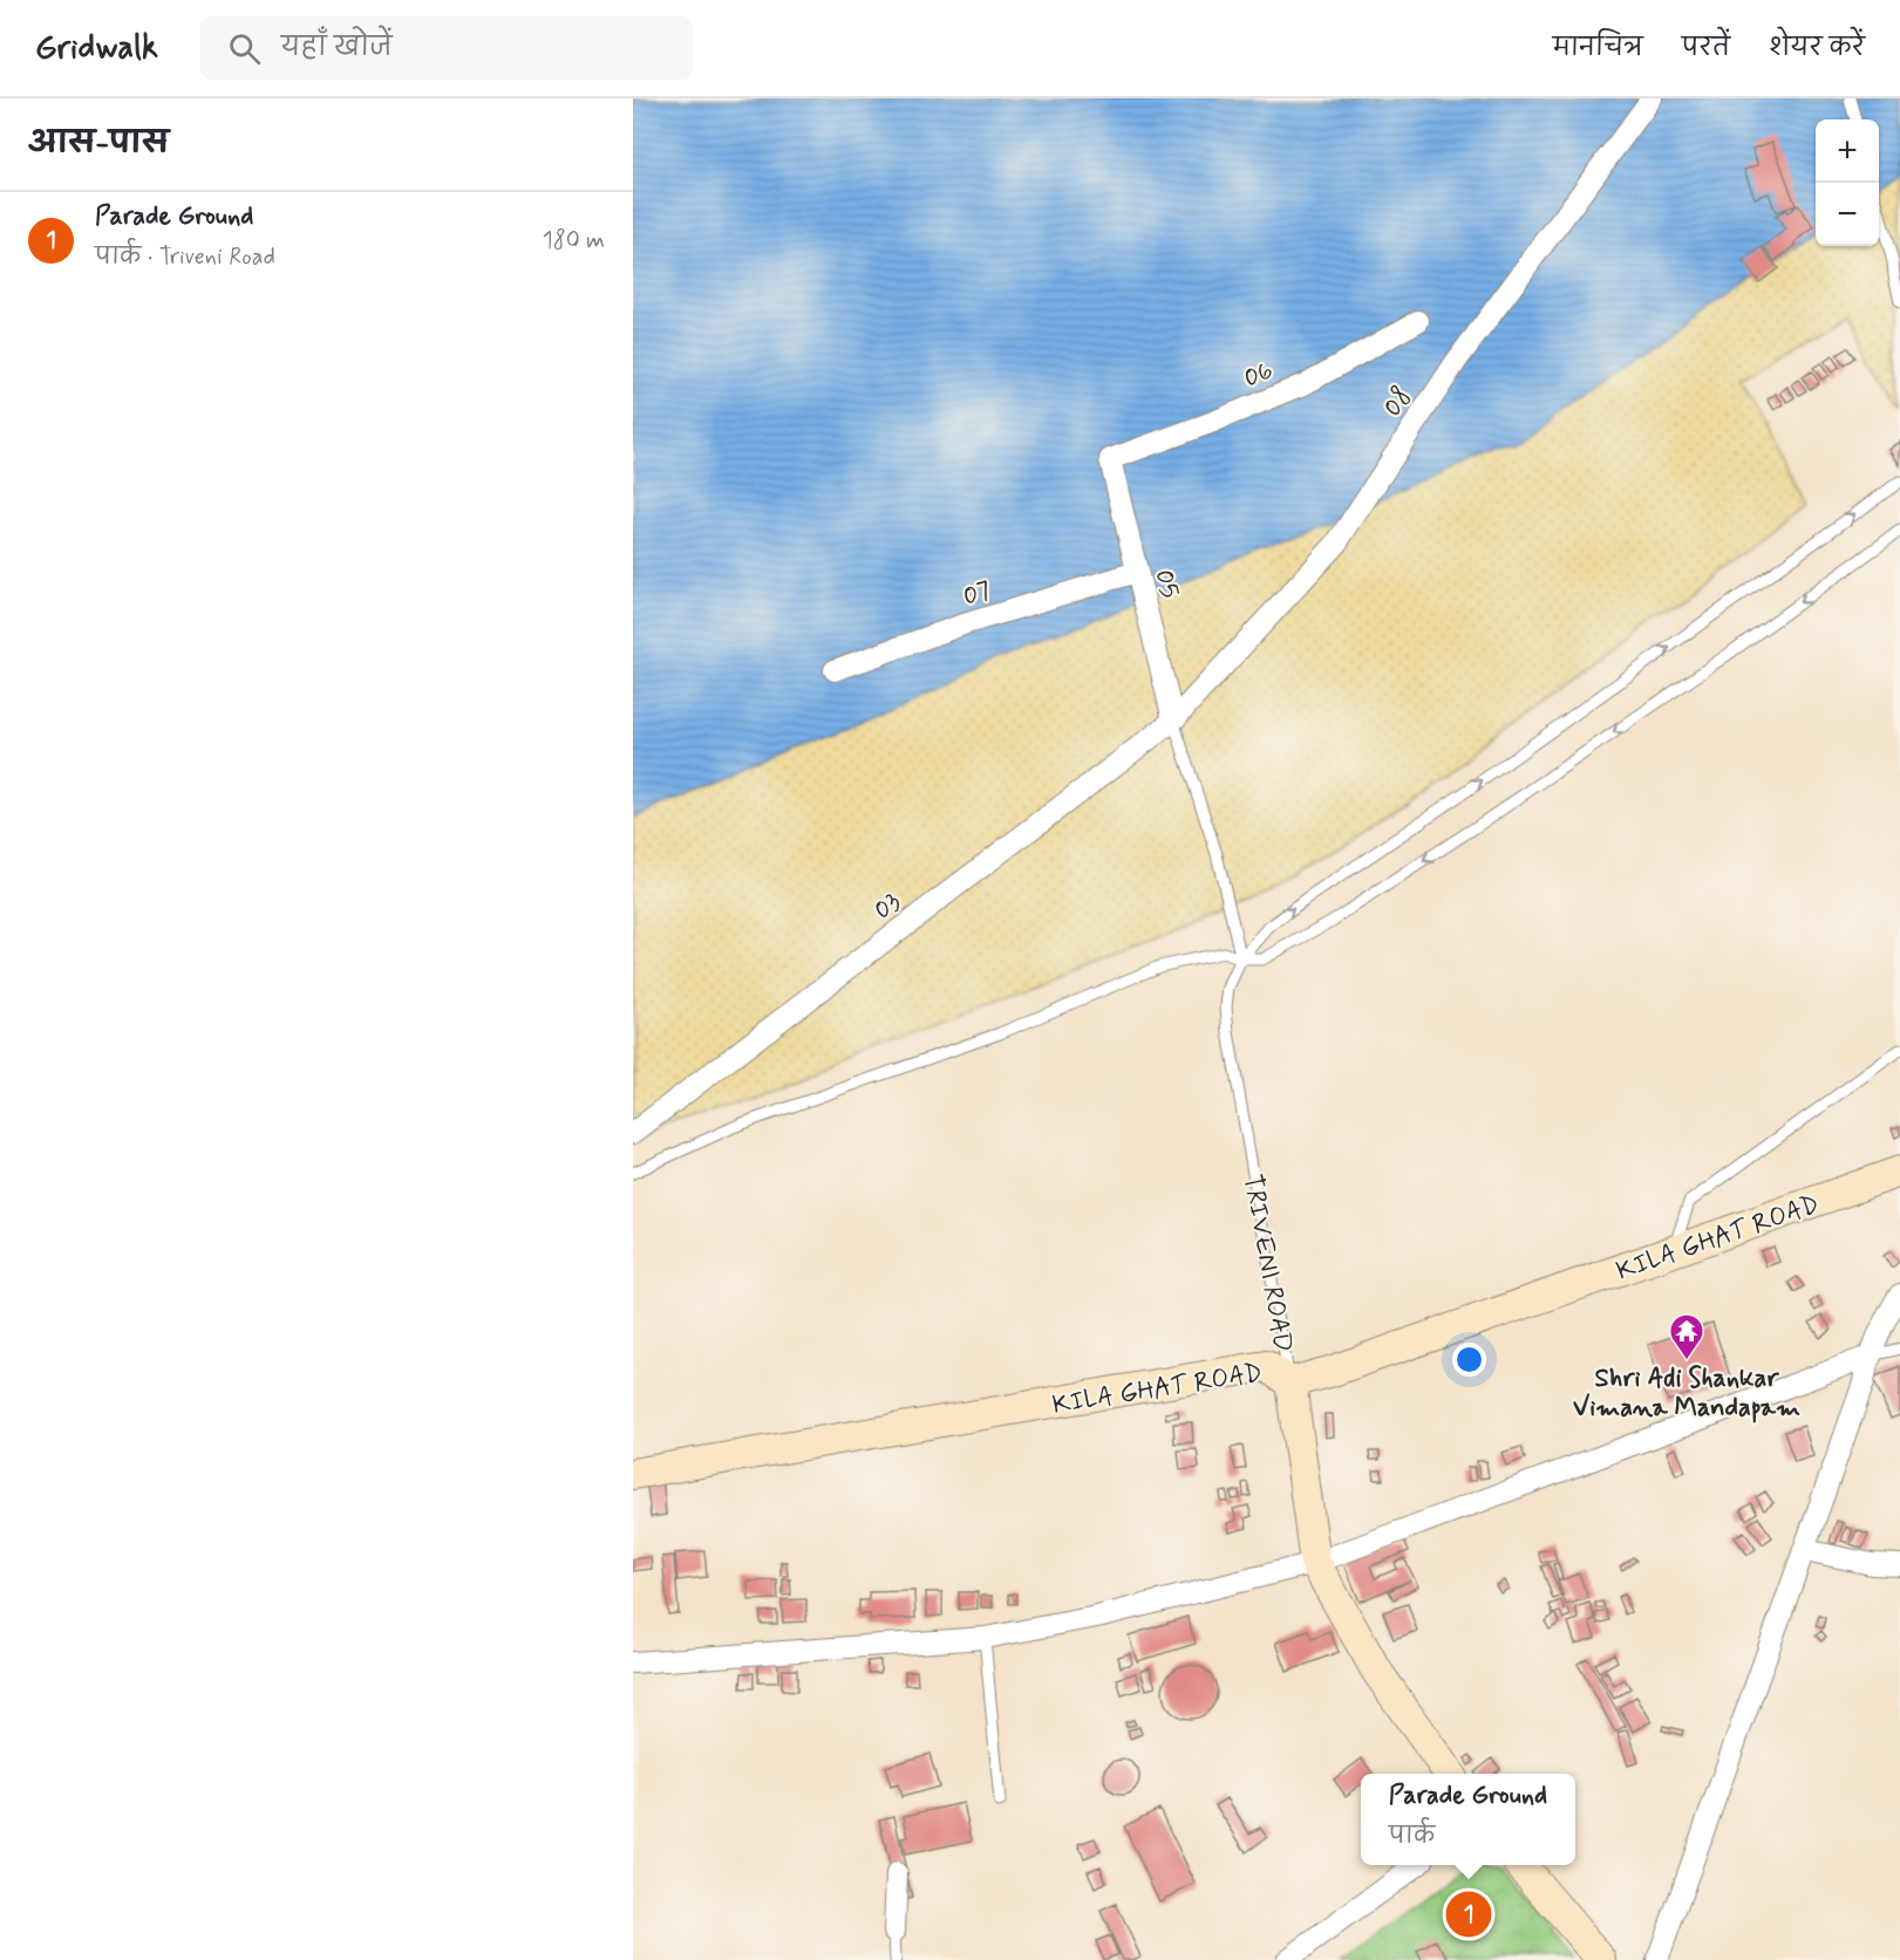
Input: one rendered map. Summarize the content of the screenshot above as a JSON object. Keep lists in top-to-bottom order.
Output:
{
  "streets": {
    "main road": ["KILA GHAT ROAD", "TRIVENI ROAD"],
    "street": [
      "06",
      "08",
      "05",
      "07",
      "03"
    ]
  },
  "crossings": [
    ["06", "05"],
    ["08", "05"],
    ["08", "03"],
    ["05", "07"],
    ["05", "03"],
    ["KILA GHAT ROAD", "TRIVENI ROAD"]
  ],
  "places": {
    "temple": ["Shri Adi Shankar Vimana Mandapam"]
  },
  "page": {
    "header": "Gridwalk",
    "search": "यहाँ खोजें",
    "nav": ["मानचित्र", "परतें", "शेयर करें"],
    "heading": "आस-पास",
    "map_buttons": ["+", "−"],
    "list": [
      {
        "mark": "1",
        "name": "Parade Ground",
        "note": "पार्क · Triveni Road",
        "value": "180 m"
      }
    ],
    "popup": ["Parade Ground", "पार्क"],
    "pins": "1"
  }
}
